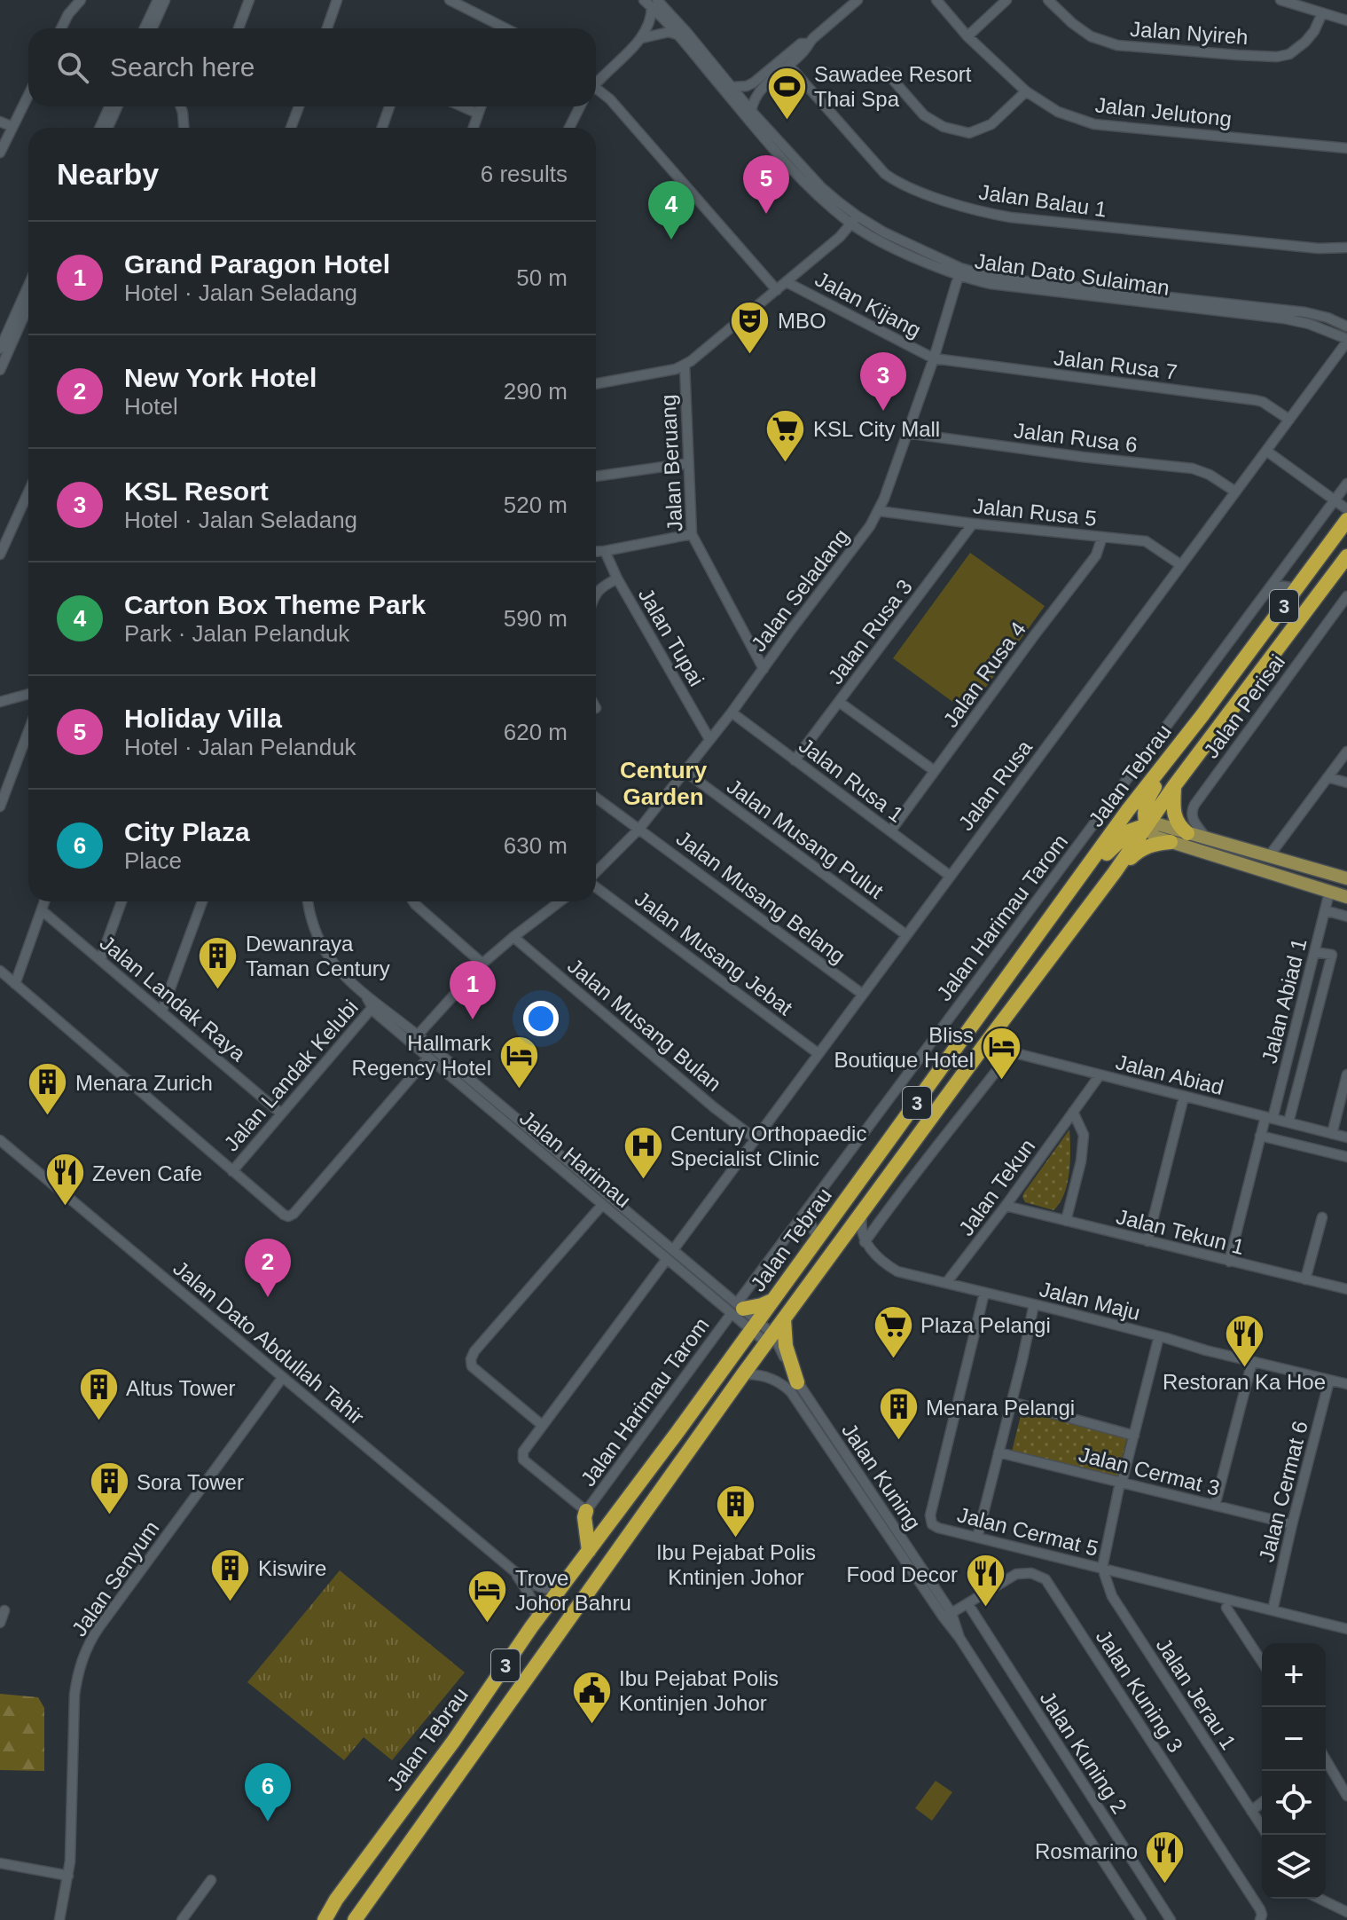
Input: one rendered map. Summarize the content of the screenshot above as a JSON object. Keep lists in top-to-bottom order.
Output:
{
  "streets": {
    "highway": ["3", "Jalan Tebrau"],
    "street": [
      "Jalan Nyireh",
      "Jalan Jelutong",
      "Jalan Balau 1",
      "Jalan Dato Sulaiman",
      "Jalan Kijang",
      "Jalan Rusa 7",
      "Jalan Rusa 6",
      "Jalan Beruang",
      "Jalan Rusa 5",
      "Jalan Seladang",
      "Jalan Rusa 3",
      "Jalan Tupai",
      "Jalan Rusa 4",
      "Jalan Perisai",
      "Jalan Rusa 1",
      "Jalan Rusa",
      "Jalan Musang Pulut",
      "Jalan Musang Belang",
      "Jalan Harimau Tarom",
      "Jalan Musang Jebat",
      "Jalan Landak Raya",
      "Jalan Abiad 1",
      "Jalan Musang Bulan",
      "Jalan Abiad",
      "Jalan Landak Kelubi",
      "Jalan Harimau",
      "Jalan Tekun",
      "Jalan Tekun 1",
      "Jalan Maju",
      "Jalan Dato Abdullah Tahir",
      "Jalan Cermat 3",
      "Jalan Kuning",
      "Jalan Cermat 6",
      "Jalan Cermat 5",
      "Jalan Senyum",
      "Jalan Kuning 3",
      "Jalan Jerau 1",
      "Jalan Kuning 2"
    ]
  },
  "crossings": [
    ["Jalan Dato Sulaiman", "Jalan Seladang"],
    ["Jalan Dato Sulaiman", "Jalan Rusa"],
    ["Jalan Kijang", "Jalan Rusa 7"],
    ["Jalan Kijang", "Jalan Seladang"],
    ["Jalan Rusa 7", "Jalan Seladang"],
    ["Jalan Rusa 7", "Jalan Rusa"],
    ["Jalan Rusa 6", "Jalan Seladang"],
    ["Jalan Rusa 6", "Jalan Rusa"],
    ["Jalan Beruang", "Jalan Seladang"],
    ["Jalan Rusa 5", "Jalan Seladang"],
    ["Jalan Rusa 5", "Jalan Rusa 3"],
    ["Jalan Rusa 5", "Jalan Rusa 4"],
    ["Jalan Rusa 5", "Jalan Rusa"],
    ["Jalan Seladang", "Jalan Tupai"],
    ["Jalan Seladang", "Jalan Rusa 1"],
    ["Jalan Seladang", "Jalan Musang Pulut"],
    ["Jalan Seladang", "Jalan Musang Belang"],
    ["Jalan Rusa 3", "Jalan Rusa 1"],
    ["Jalan Rusa 4", "Jalan Rusa 1"],
    ["Jalan Tebrau", "Jalan Abiad"],
    ["Jalan Tebrau", "Jalan Harimau"],
    ["Jalan Tebrau", "Jalan Dato Abdullah Tahir"],
    ["Jalan Tebrau", "Jalan Kuning"],
    ["Jalan Rusa 1", "Jalan Rusa"],
    ["Jalan Rusa", "Jalan Musang Pulut"],
    ["Jalan Rusa", "Jalan Musang Belang"],
    ["Jalan Rusa", "Jalan Harimau Tarom"],
    ["Jalan Rusa", "Jalan Musang Jebat"],
    ["Jalan Rusa", "Jalan Musang Bulan"],
    ["Jalan Rusa", "Jalan Harimau"],
    ["Jalan Harimau Tarom", "Jalan Harimau"],
    ["Jalan Landak Raya", "Jalan Landak Kelubi"],
    ["Jalan Abiad 1", "Jalan Abiad"],
    ["Jalan Abiad 1", "Jalan Tekun 1"],
    ["Jalan Abiad", "Jalan Tekun"],
    ["Jalan Landak Kelubi", "Jalan Harimau"],
    ["Jalan Harimau", "Jalan Kuning"],
    ["Jalan Tekun", "Jalan Tekun 1"],
    ["Jalan Tekun", "Jalan Maju"],
    ["Jalan Maju", "Jalan Cermat 6"],
    ["Jalan Maju", "Jalan Cermat 5"],
    ["Jalan Dato Abdullah Tahir", "Jalan Senyum"],
    ["Jalan Cermat 3", "Jalan Cermat 6"],
    ["Jalan Kuning", "Jalan Kuning 3"],
    ["Jalan Cermat 6", "Jalan Cermat 5"],
    ["Jalan Cermat 5", "Jalan Jerau 1"],
    ["Jalan Kuning 3", "Jalan Kuning 2"]
  ],
  "districts": ["Century Garden"],
  "places": {
    "sports": ["Sawadee Resort Thai Spa"],
    "theatre": ["MBO"],
    "supermarket": ["KSL City Mall", "Plaza Pelangi"],
    "building": [
      "Dewanraya Taman Century",
      "Menara Zurich",
      "Altus Tower",
      "Menara Pelangi",
      "Sora Tower",
      "Ibu Pejabat Polis Kntinjen Johor",
      "Kiswire"
    ],
    "hotel": ["Bliss Boutique Hotel", "Hallmark Regency Hotel", "Trove Johor Bahru"],
    "hospital": ["Century Orthopaedic Specialist Clinic"],
    "restaurant": [
      "Zeven Cafe",
      "Restoran Ka Hoe",
      "Food Decor",
      "Rosmarino"
    ],
    "public building": ["Ibu Pejabat Polis Kontinjen Johor"]
  },
  "page": {
    "search": "Search here",
    "heading": ["Nearby", "6 results"],
    "pins": [
      "5",
      "4",
      "3",
      "1",
      "2",
      "6"
    ],
    "list": [
      {
        "mark": "1",
        "name": "Grand Paragon Hotel",
        "note": "Hotel · Jalan Seladang",
        "value": "50 m"
      },
      {
        "mark": "2",
        "name": "New York Hotel",
        "note": "Hotel",
        "value": "290 m"
      },
      {
        "mark": "3",
        "name": "KSL Resort",
        "note": "Hotel · Jalan Seladang",
        "value": "520 m"
      },
      {
        "mark": "4",
        "name": "Carton Box Theme Park",
        "note": "Park · Jalan Pelanduk",
        "value": "590 m"
      },
      {
        "mark": "5",
        "name": "Holiday Villa",
        "note": "Hotel · Jalan Pelanduk",
        "value": "620 m"
      },
      {
        "mark": "6",
        "name": "City Plaza",
        "note": "Place",
        "value": "630 m"
      }
    ],
    "map_buttons": ["+", "−"]
  }
}
